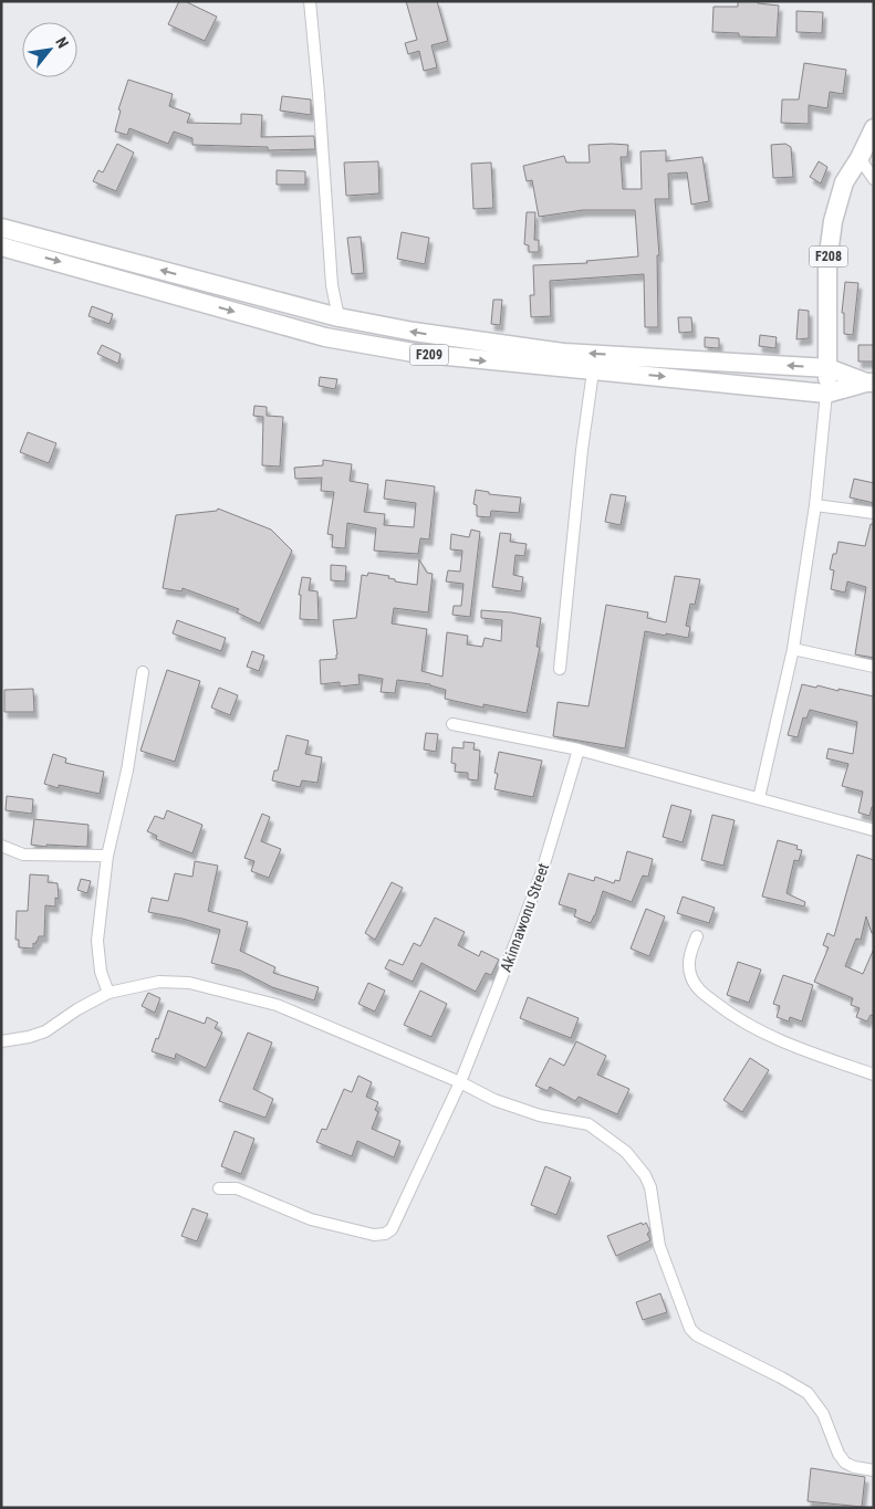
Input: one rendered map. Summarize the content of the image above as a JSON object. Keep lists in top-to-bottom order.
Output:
{
  "streets": {
    "main road": ["F208", "F209"],
    "street": ["Akinnawonu Street"]
  },
  "crossings": [
    ["F208", "F209"]
  ],
  "north": "top right"
}
